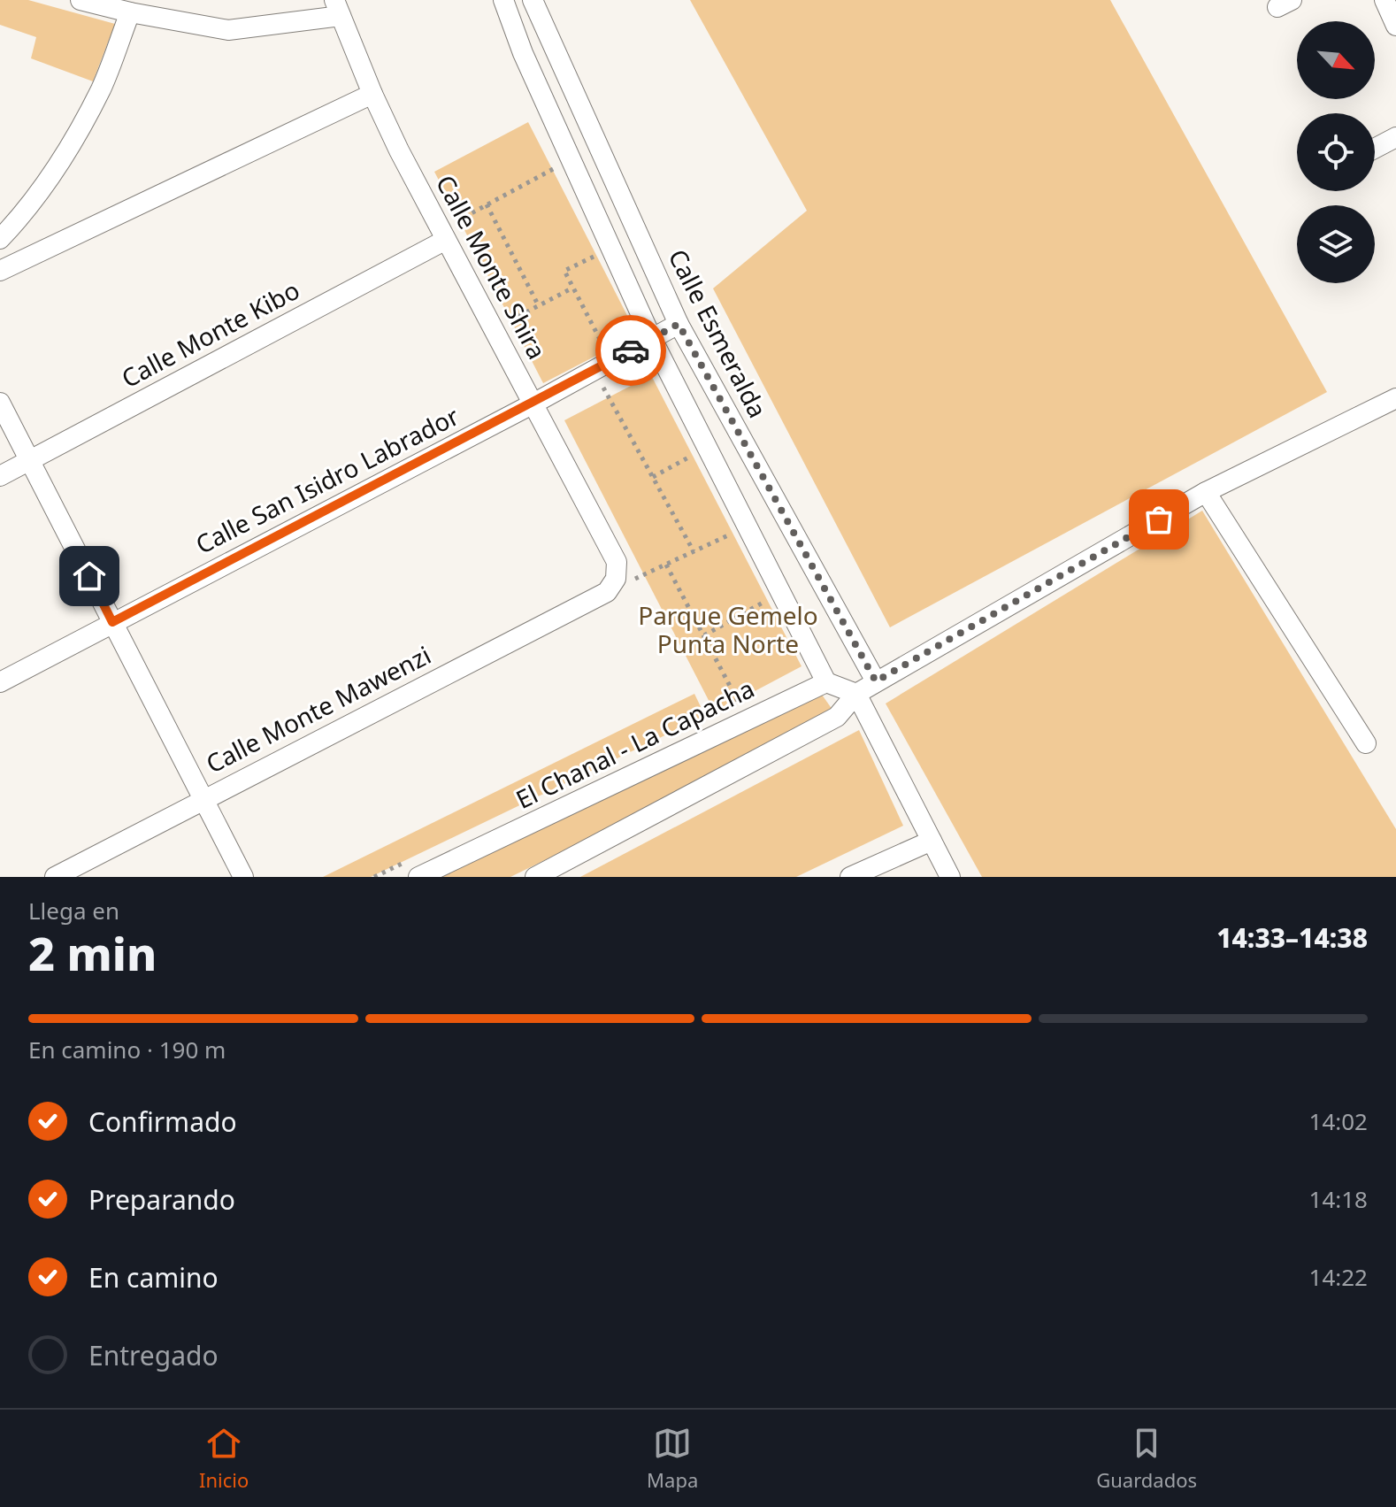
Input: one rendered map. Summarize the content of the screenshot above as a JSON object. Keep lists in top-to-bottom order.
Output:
{
  "streets": {
    "street": [
      "Calle Monte Shira",
      "Calle Esmeralda",
      "Calle Monte Kibo",
      "Calle San Isidro Labrador",
      "Calle Monte Mawenzi",
      "El Chanal - La Capacha"
    ]
  },
  "crossings": [
    ["Calle Monte Shira", "Calle Monte Kibo"],
    ["Calle Monte Shira", "Calle San Isidro Labrador"],
    ["Calle Monte Shira", "Calle Monte Mawenzi"],
    ["Calle Esmeralda", "Calle San Isidro Labrador"]
  ],
  "parks": ["Parque Gemelo Punta Norte"],
  "north": "bottom right",
  "page": {
    "heading": ["2 min", "Llega en", "14:33–14:38"],
    "bar": "En camino · 190 m",
    "list": [
      ["Confirmado", "14:02"],
      ["Preparando", "14:18"],
      ["En camino", "14:22"],
      "Entregado"
    ],
    "tabs": ["Inicio", "Mapa", "Guardados"]
  }
}
